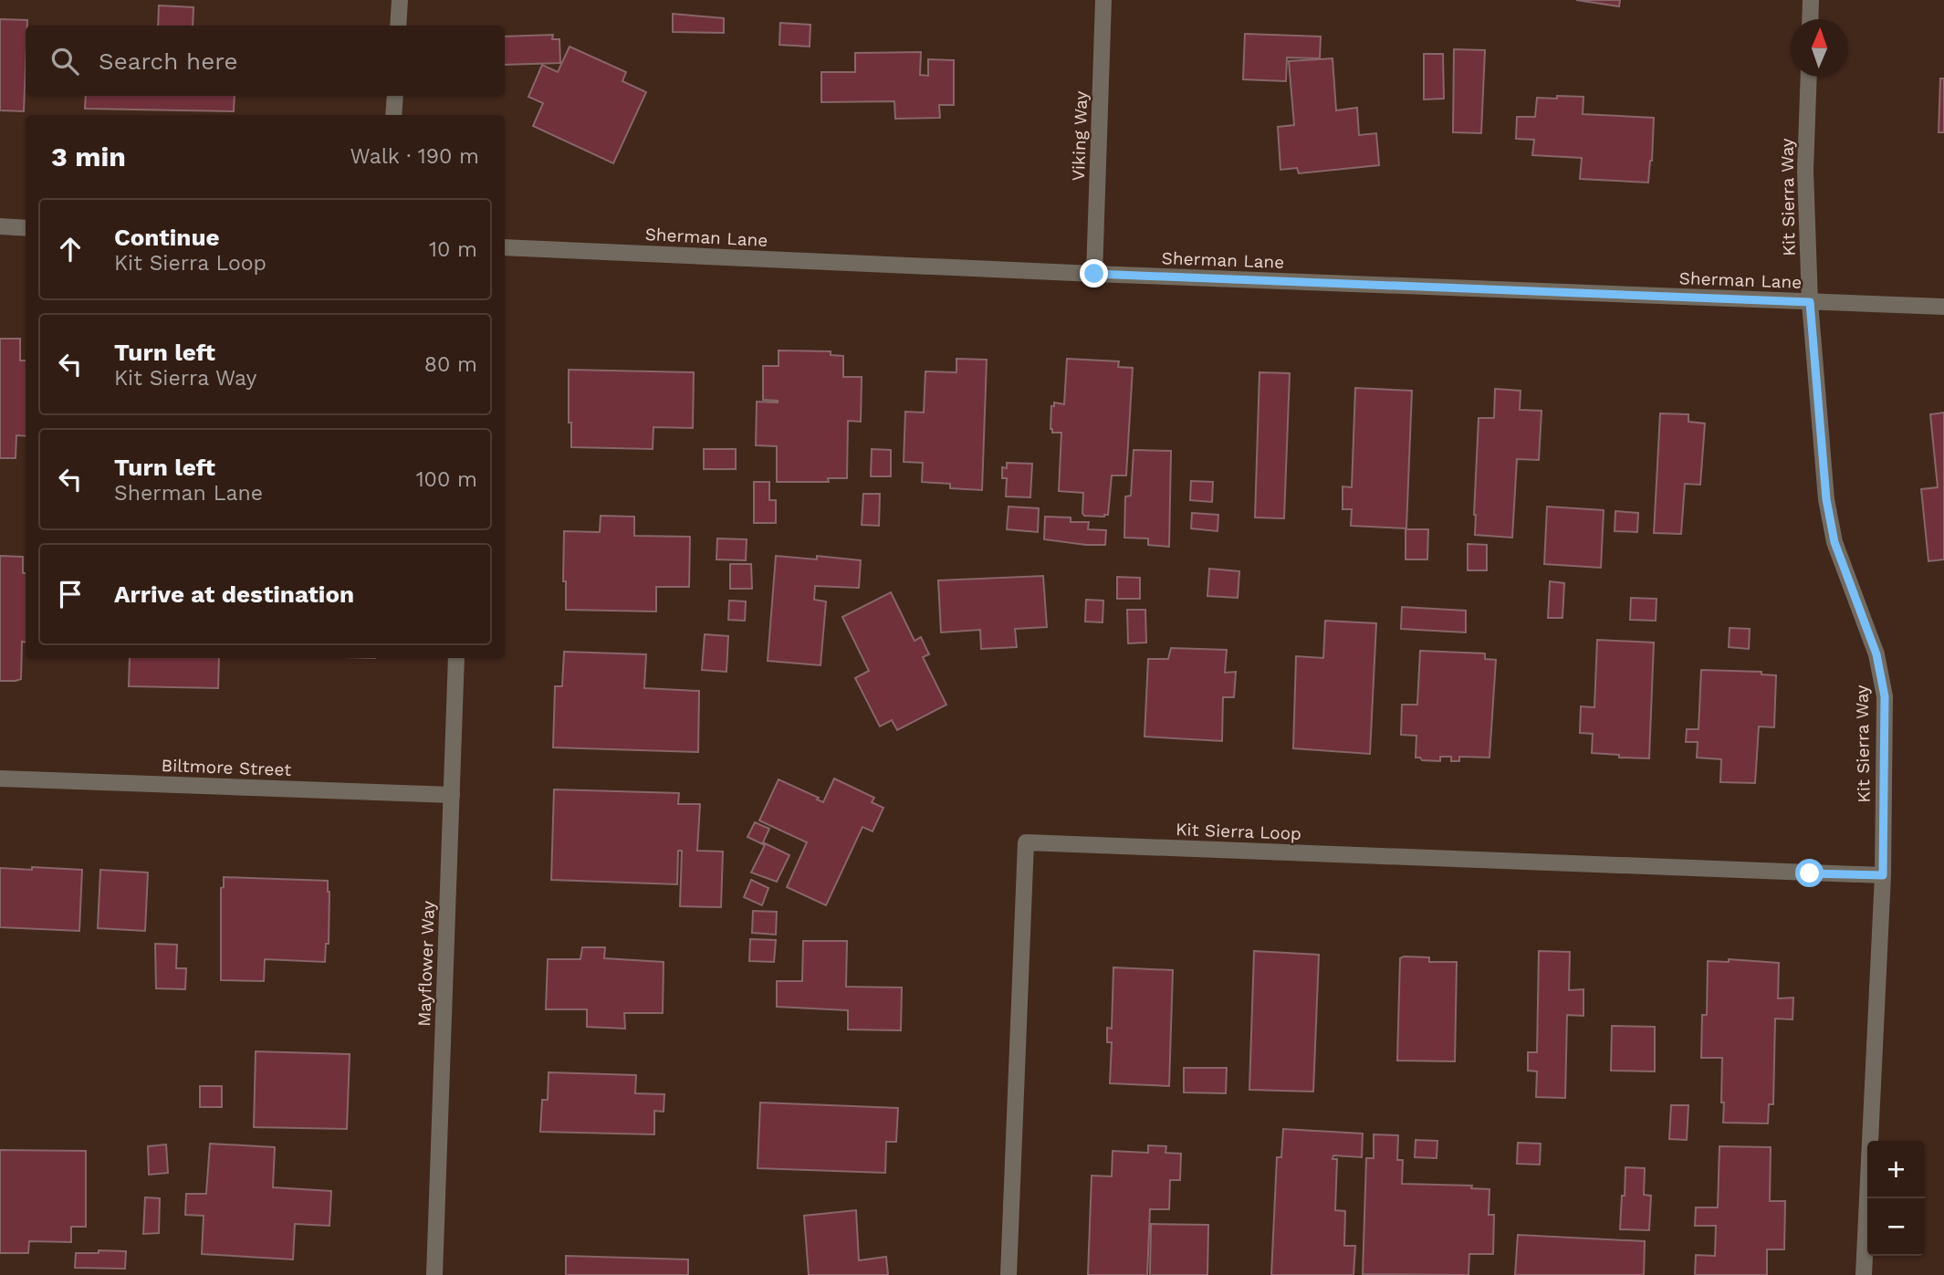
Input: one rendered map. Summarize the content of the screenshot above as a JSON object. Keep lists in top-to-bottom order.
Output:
{
  "streets": {
    "street": [
      "Viking Way",
      "Kit Sierra Way",
      "Sherman Lane",
      "Biltmore Street",
      "Kit Sierra Loop",
      "Mayflower Way"
    ]
  },
  "crossings": [
    ["Viking Way", "Sherman Lane"],
    ["Kit Sierra Way", "Sherman Lane"],
    ["Kit Sierra Way", "Kit Sierra Loop"],
    ["Biltmore Street", "Mayflower Way"]
  ],
  "north": "top",
  "page": {
    "search": "Search here",
    "heading": ["3 min", "Walk · 190 m"],
    "list": [
      ["Continue", "Kit Sierra Loop", "10 m"],
      ["Turn left", "Kit Sierra Way", "80 m"],
      ["Turn left", "Sherman Lane", "100 m"],
      "Arrive at destination"
    ],
    "map_buttons": ["+", "−"]
  }
}
